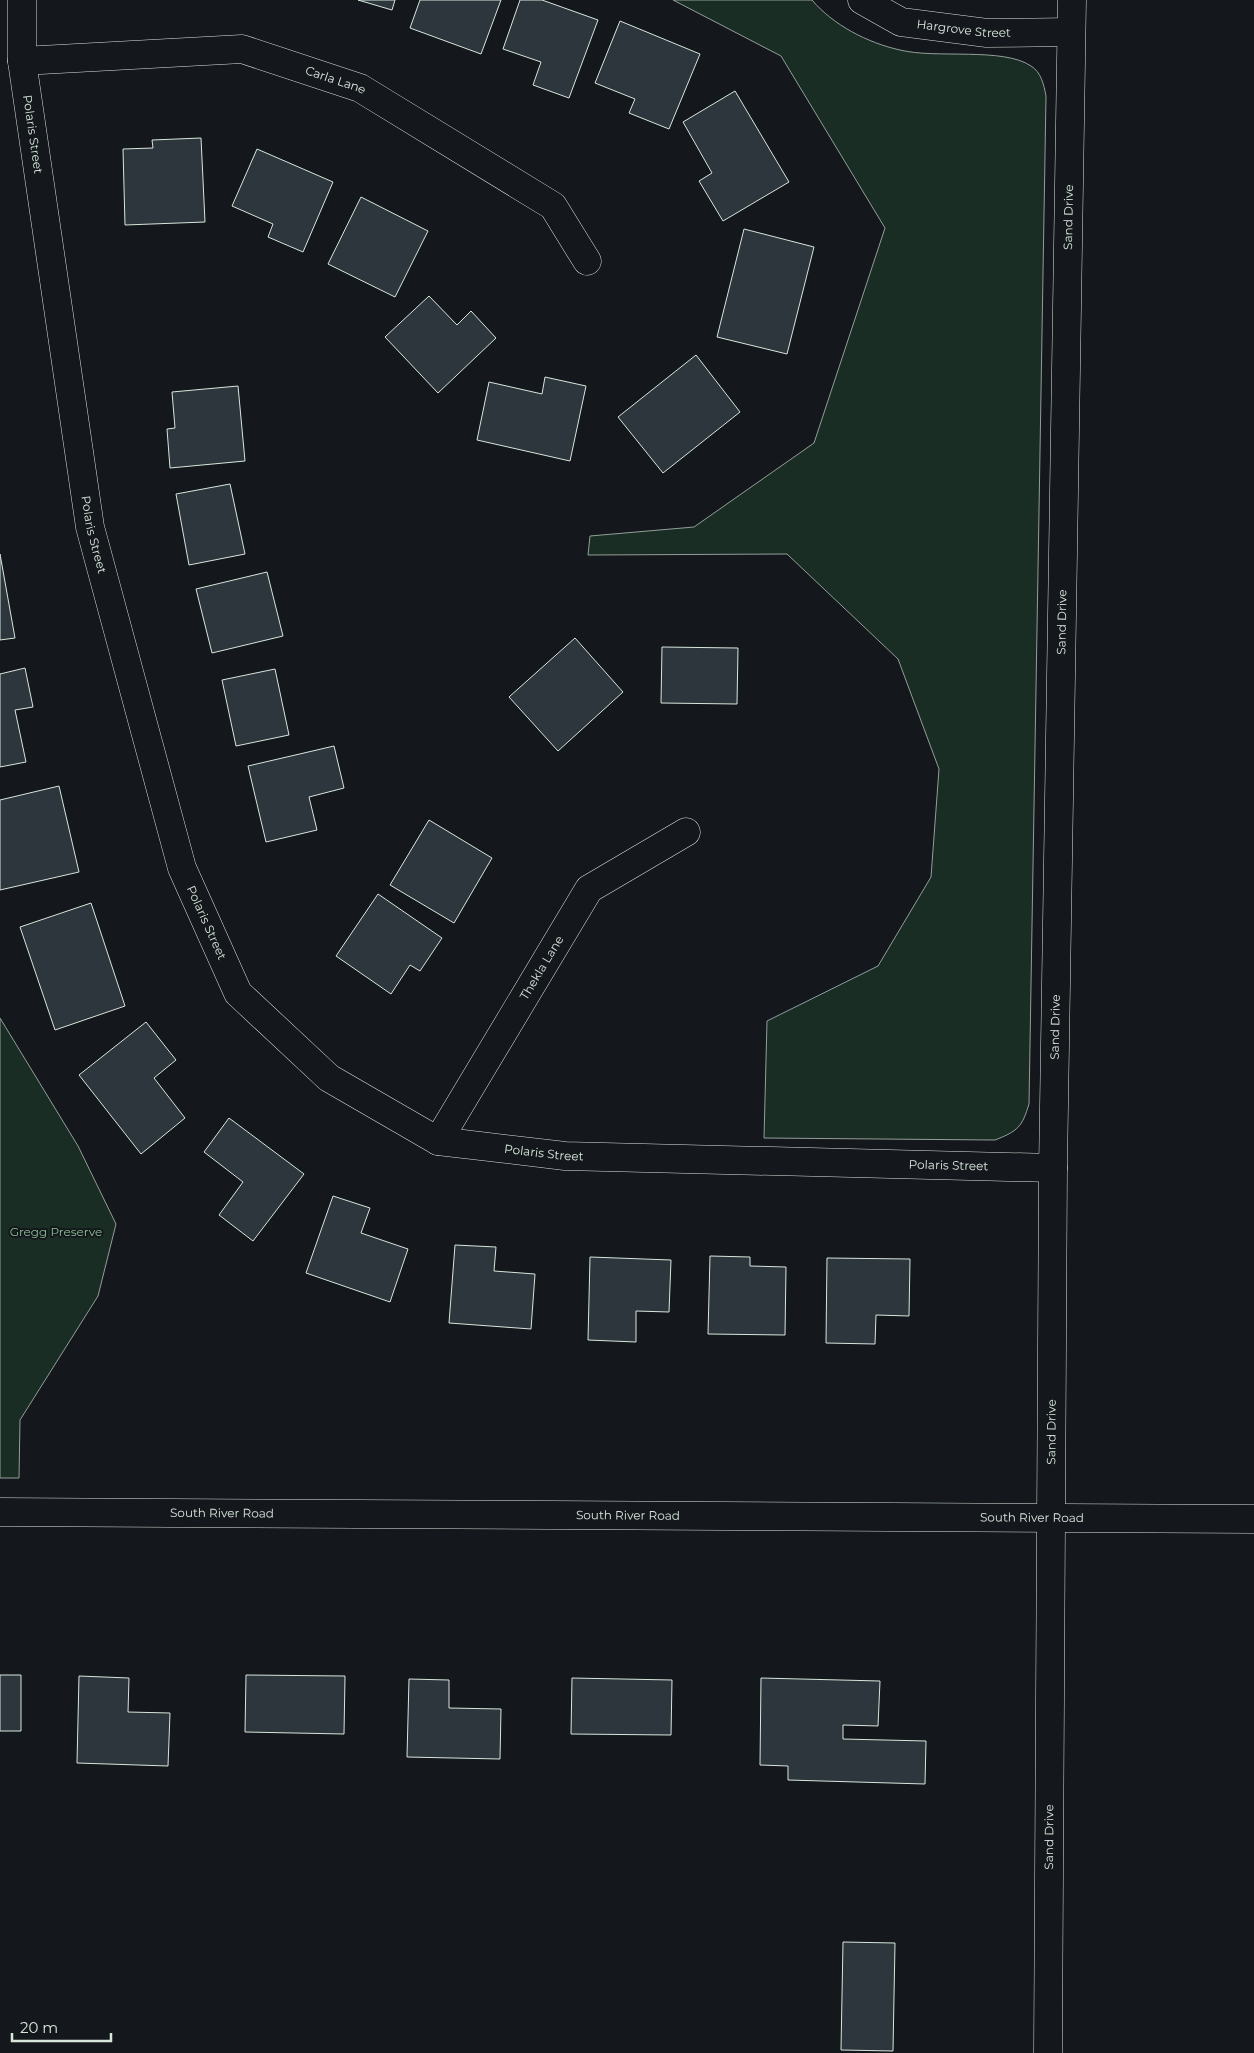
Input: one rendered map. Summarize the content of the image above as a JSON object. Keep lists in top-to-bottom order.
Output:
{
  "streets": {
    "street": [
      "Hargrove Street",
      "Carla Lane",
      "Polaris Street",
      "Sand Drive",
      "Thekla Lane",
      "South River Road"
    ]
  },
  "crossings": [
    ["Hargrove Street", "Sand Drive"],
    ["Carla Lane", "Polaris Street"],
    ["Polaris Street", "Sand Drive"],
    ["Polaris Street", "Thekla Lane"],
    ["Sand Drive", "South River Road"]
  ],
  "parks": ["Gregg Preserve"],
  "scale_bar": "20 m"
}
